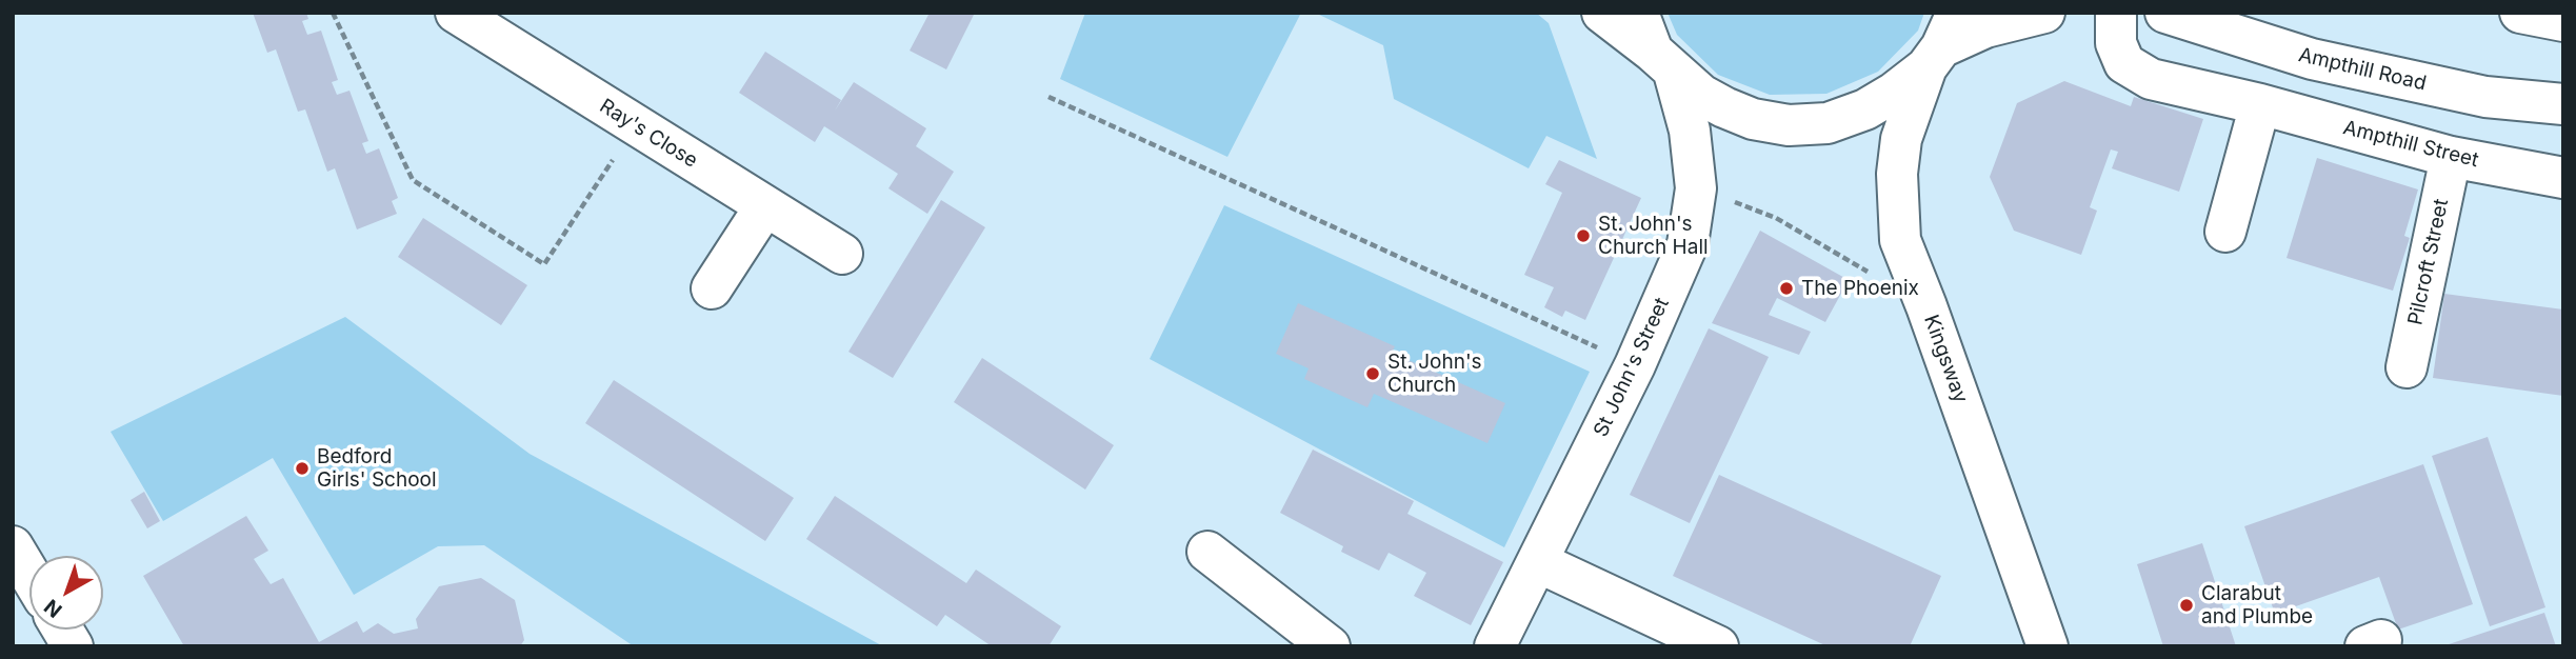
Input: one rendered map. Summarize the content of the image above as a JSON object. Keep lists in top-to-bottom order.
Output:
{
  "streets": {
    "main road": [
      "Ampthill Road",
      "Ray's Close",
      "Ampthill Street",
      "Pilcroft Street",
      "Kingsway",
      "St John's Street"
    ]
  },
  "crossings": [
    ["Ampthill Street", "Pilcroft Street"]
  ],
  "places": [
    "St. John's Church Hall",
    "The Phoenix",
    "St. John's Church",
    "Bedford Girls' School",
    "Clarabut and Plumbe"
  ],
  "north": "bottom left"
}
